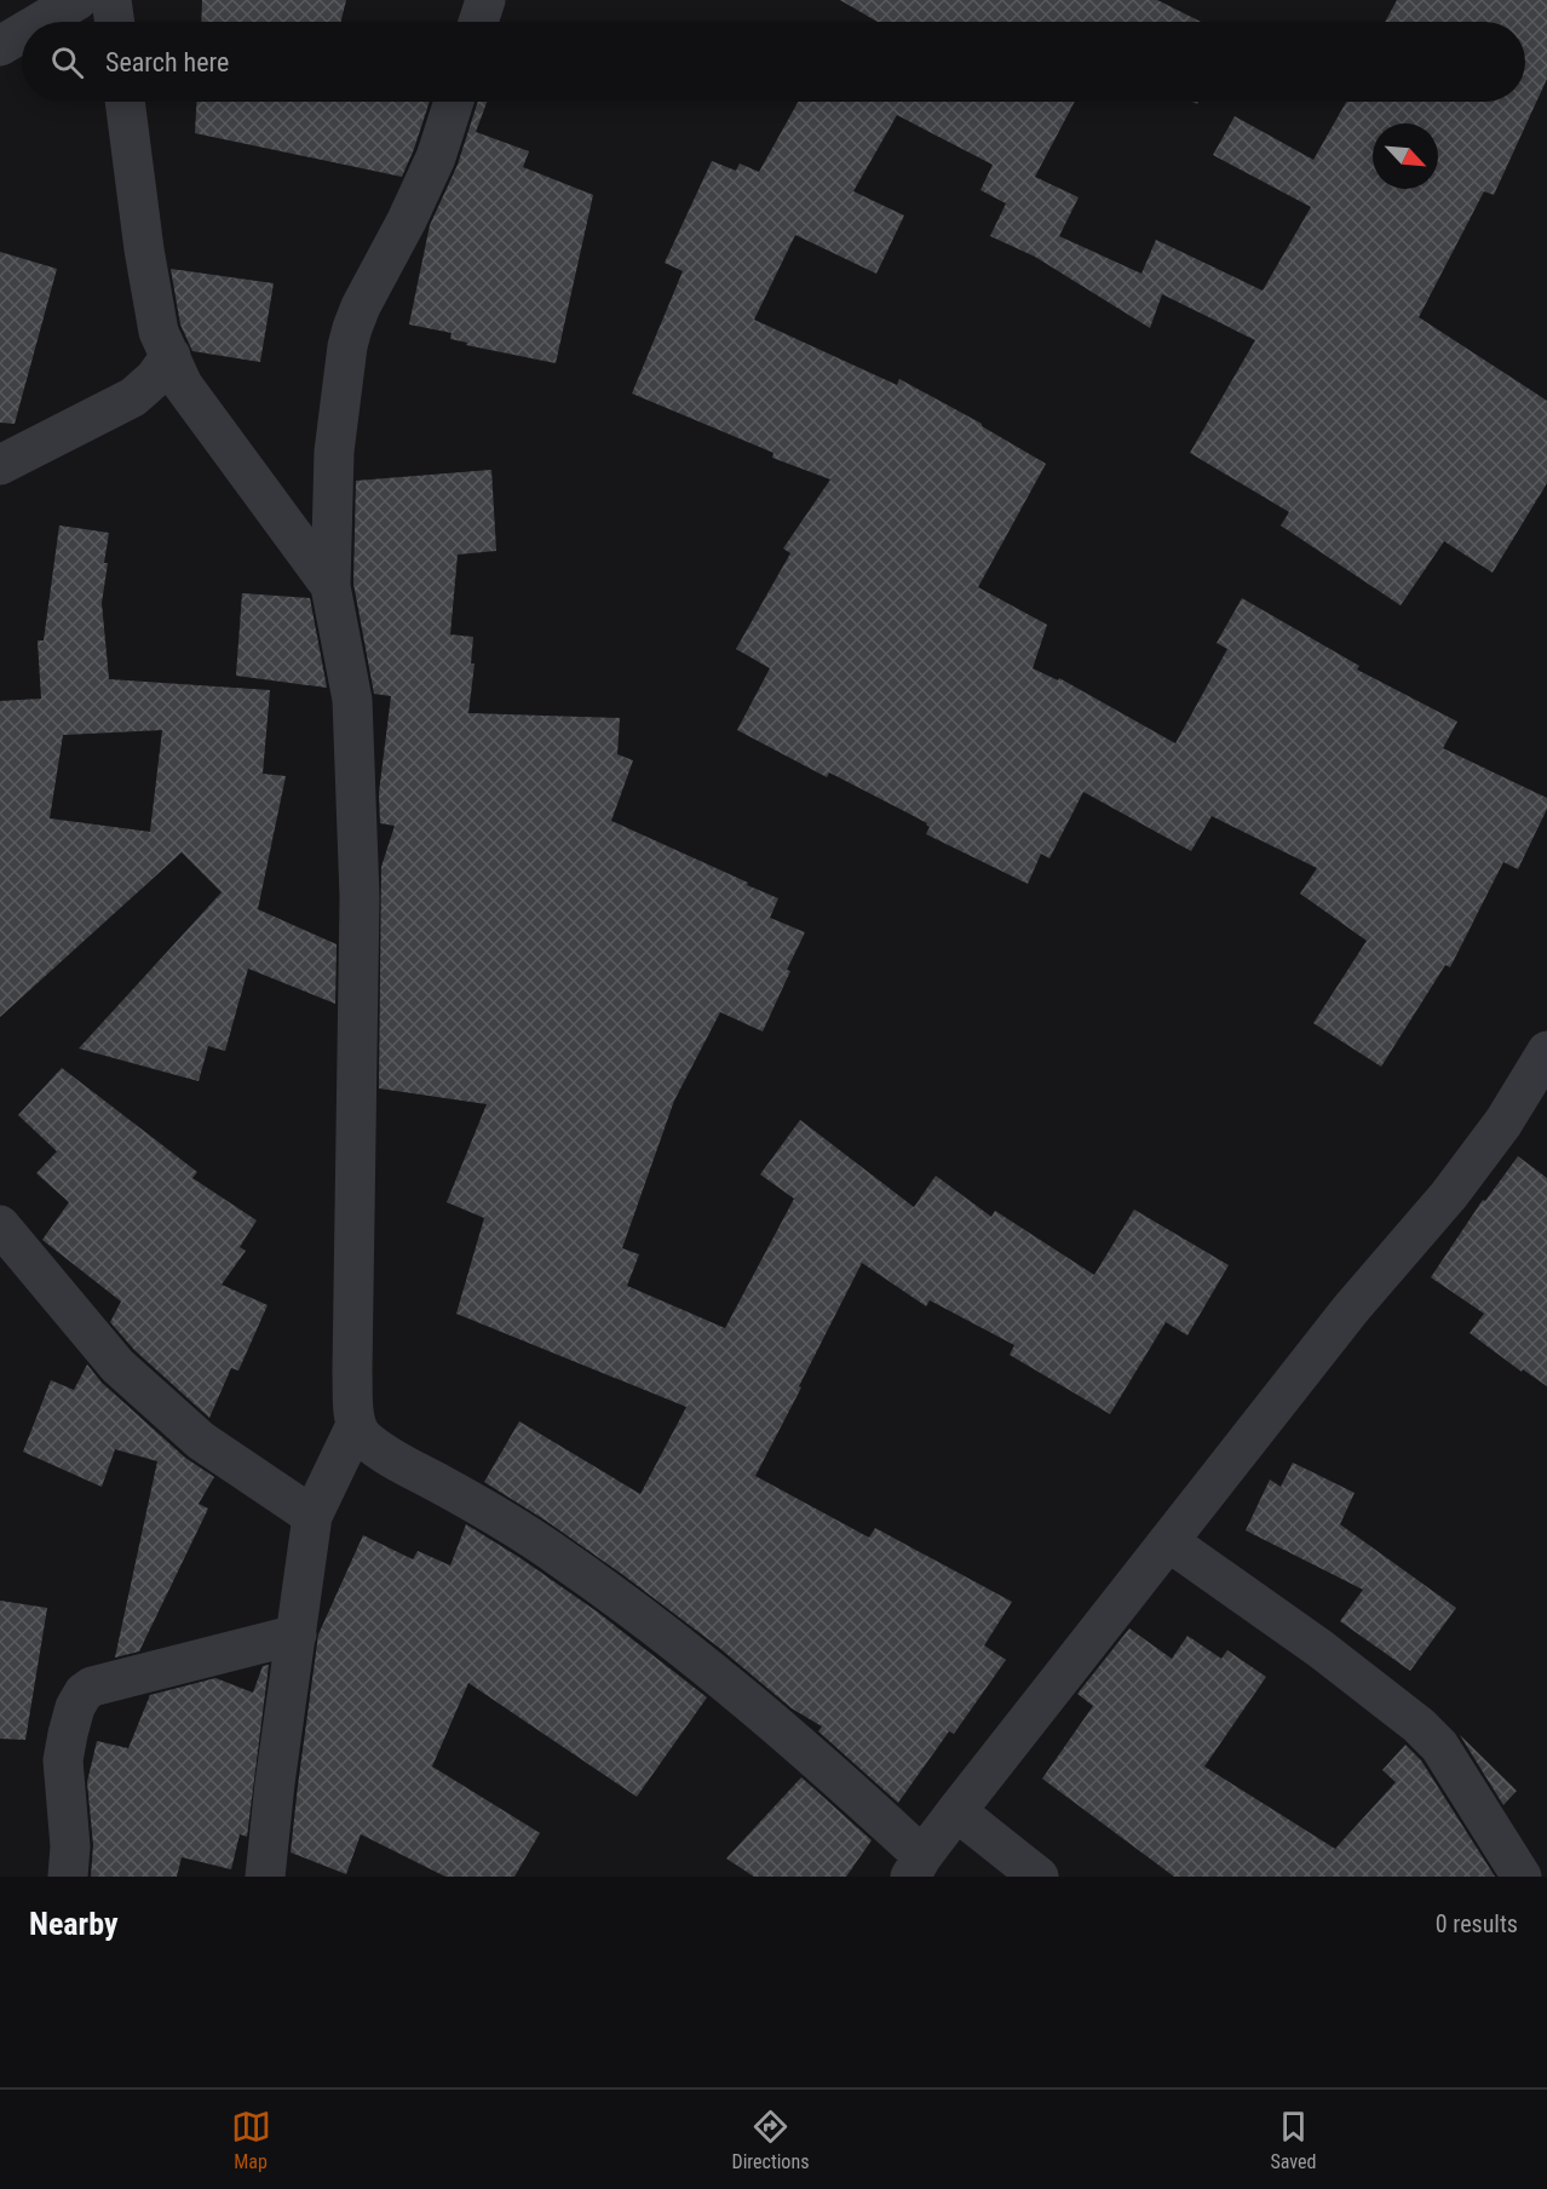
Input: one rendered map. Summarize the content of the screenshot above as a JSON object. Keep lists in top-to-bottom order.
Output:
{
  "north": "bottom right",
  "page": {
    "search": "Search here",
    "heading": ["Nearby", "0 results"],
    "nav": ["Map", "Directions", "Saved"]
  }
}
